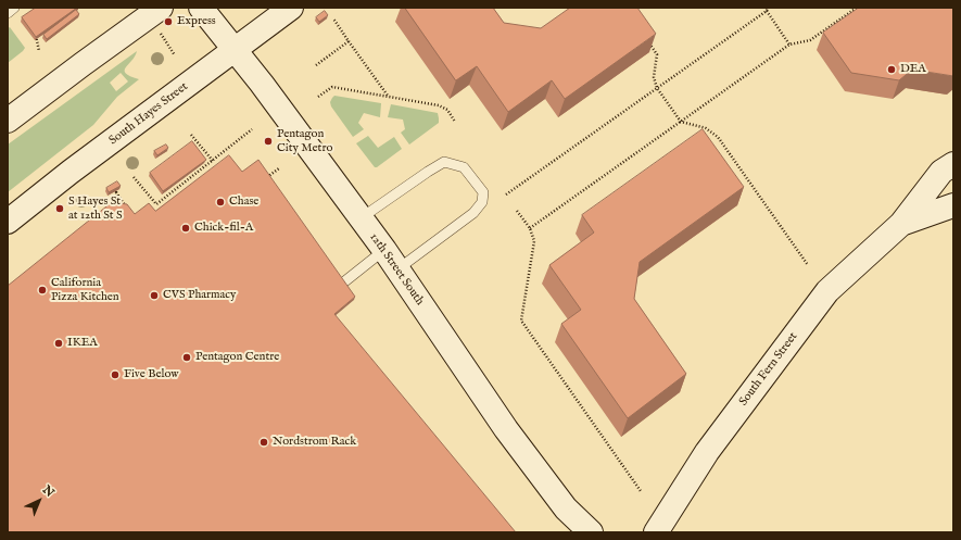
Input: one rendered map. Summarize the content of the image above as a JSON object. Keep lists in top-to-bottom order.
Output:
{
  "streets": {
    "street": ["South Hayes Street", "12th Street South", "South Fern Street"]
  },
  "crossings": [
    ["South Hayes Street", "12th Street South"]
  ],
  "places": [
    "Express",
    "DEA",
    "Pentagon City Metro",
    "Chase",
    "S Hayes St at 12th St S",
    "Chick-fil-A",
    "California Pizza Kitchen",
    "CVS Pharmacy",
    "IKEA",
    "Pentagon Centre",
    "Five Below",
    "Nordstrom Rack"
  ],
  "north": "top right"
}
